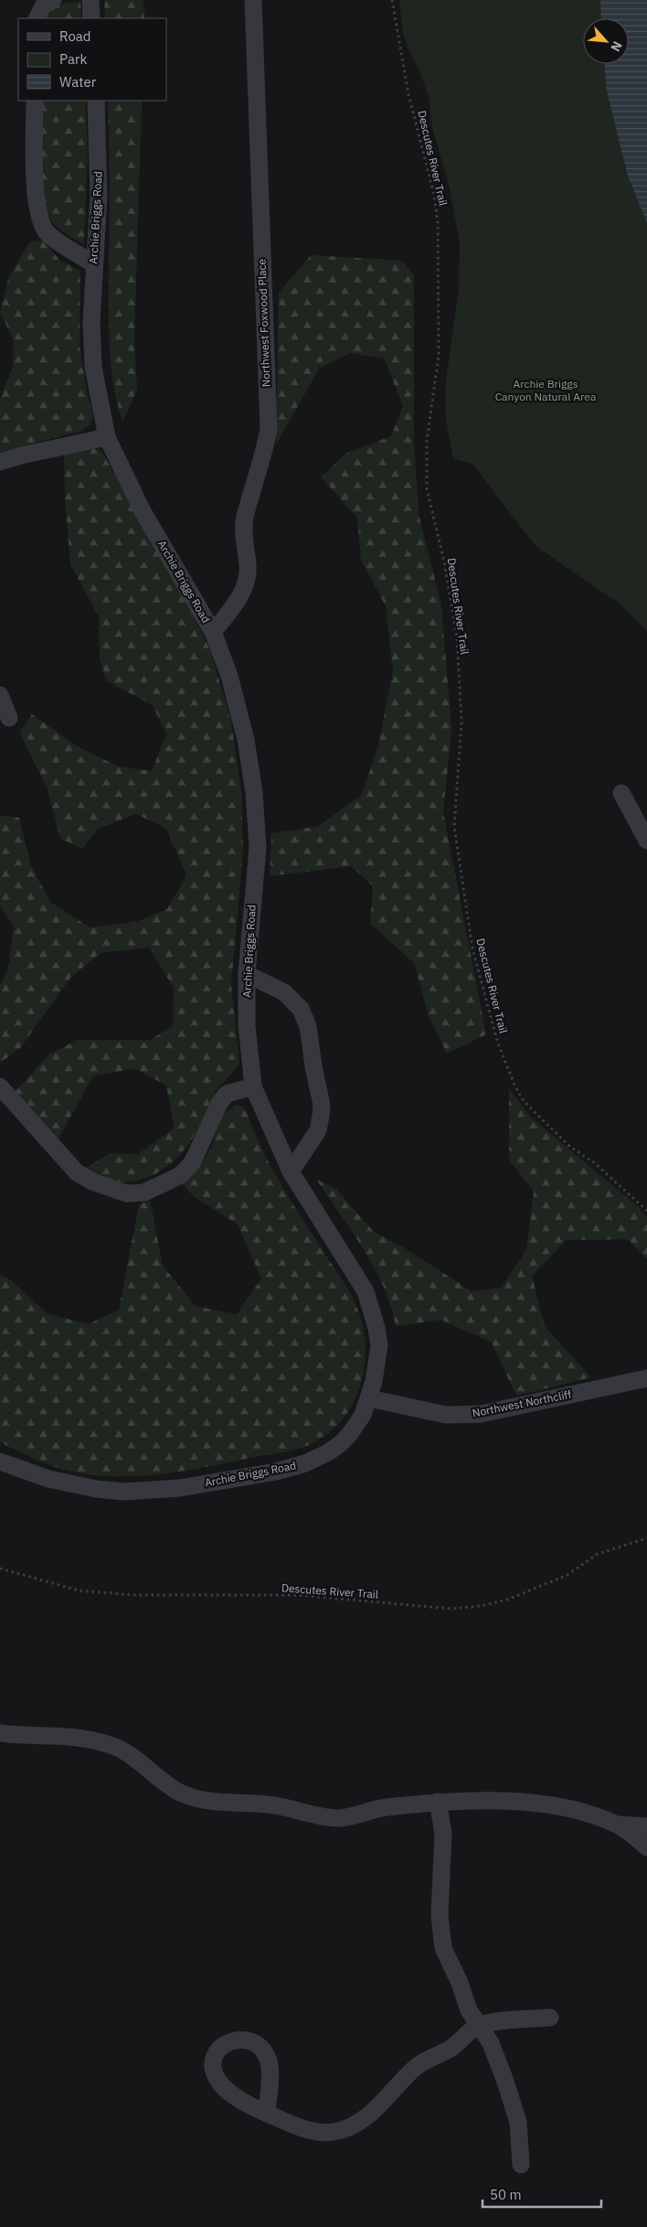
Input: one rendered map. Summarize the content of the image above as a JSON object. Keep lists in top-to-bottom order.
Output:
{
  "streets": {
    "street": ["Archie Briggs Road", "Northwest Foxwood Place", "Northwest Northcliff"],
    "path": ["Descutes River Trail"]
  },
  "crossings": [
    ["Archie Briggs Road", "Northwest Foxwood Place"],
    ["Archie Briggs Road", "Northwest Northcliff"]
  ],
  "parks": ["Archie Briggs Canyon Natural Area"],
  "legend": ["Road", "Park", "Water"],
  "scale_bar": "50 m",
  "north": "bottom right"
}
